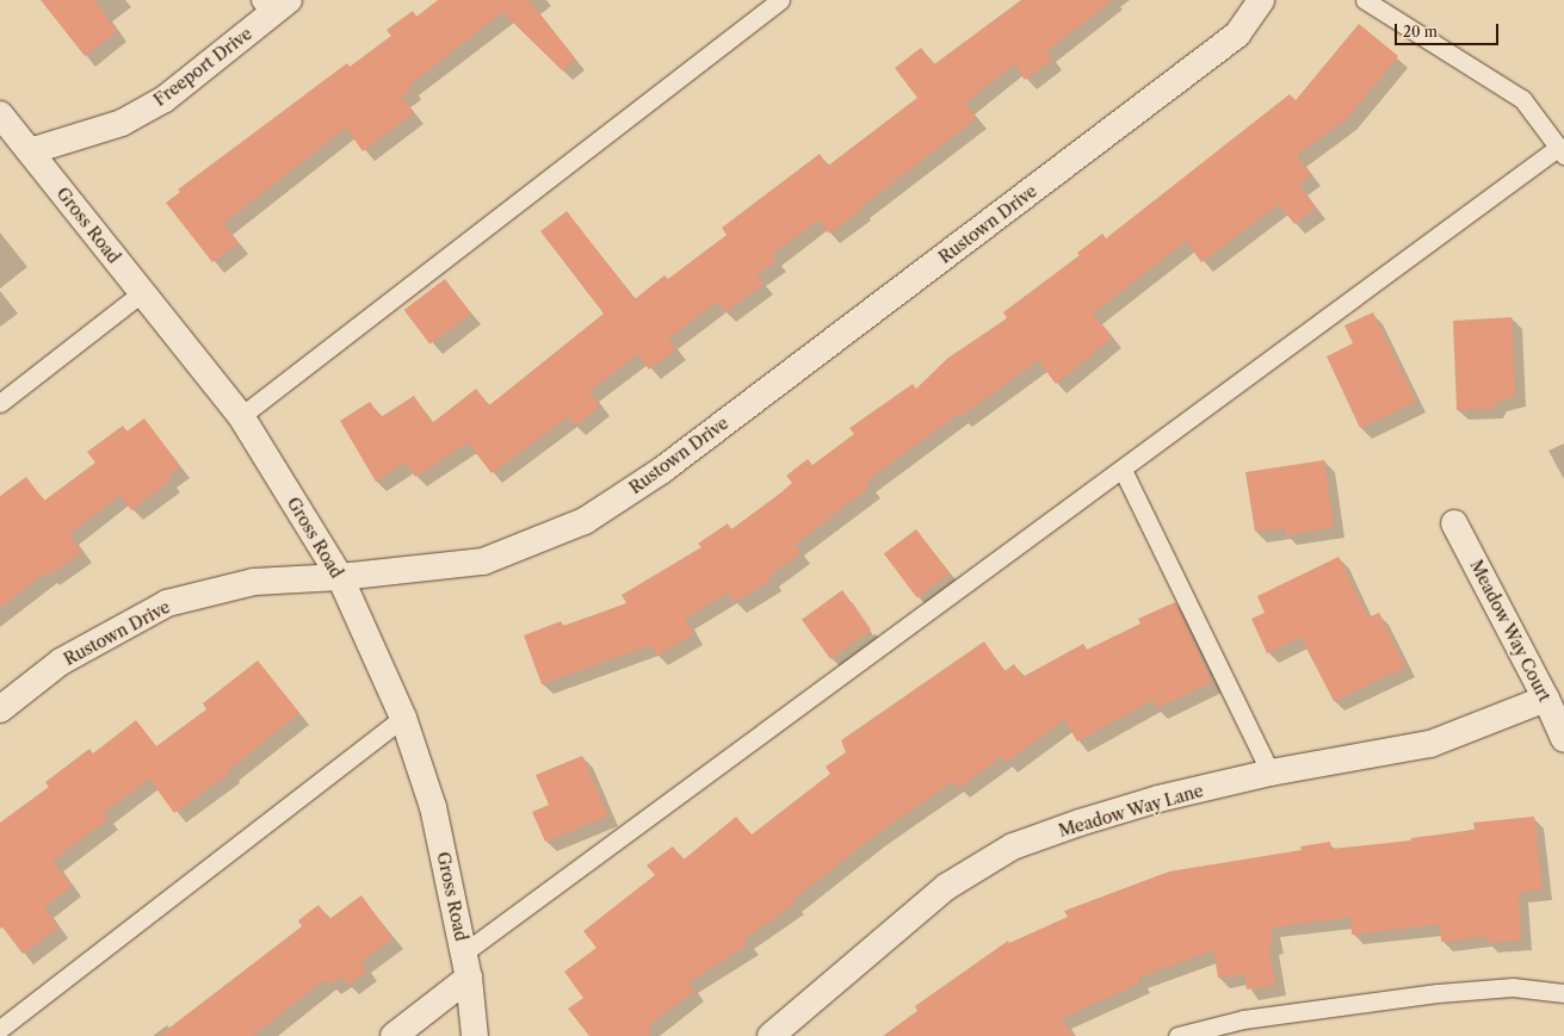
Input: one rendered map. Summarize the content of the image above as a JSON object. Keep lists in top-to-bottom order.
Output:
{
  "streets": {
    "street": [
      "Freeport Drive",
      "Rustown Drive",
      "Gross Road",
      "Meadow Way Court",
      "Meadow Way Lane"
    ]
  },
  "crossings": [
    ["Freeport Drive", "Gross Road"],
    ["Rustown Drive", "Gross Road"],
    ["Meadow Way Court", "Meadow Way Lane"]
  ],
  "scale_bar": "20 m"
}
